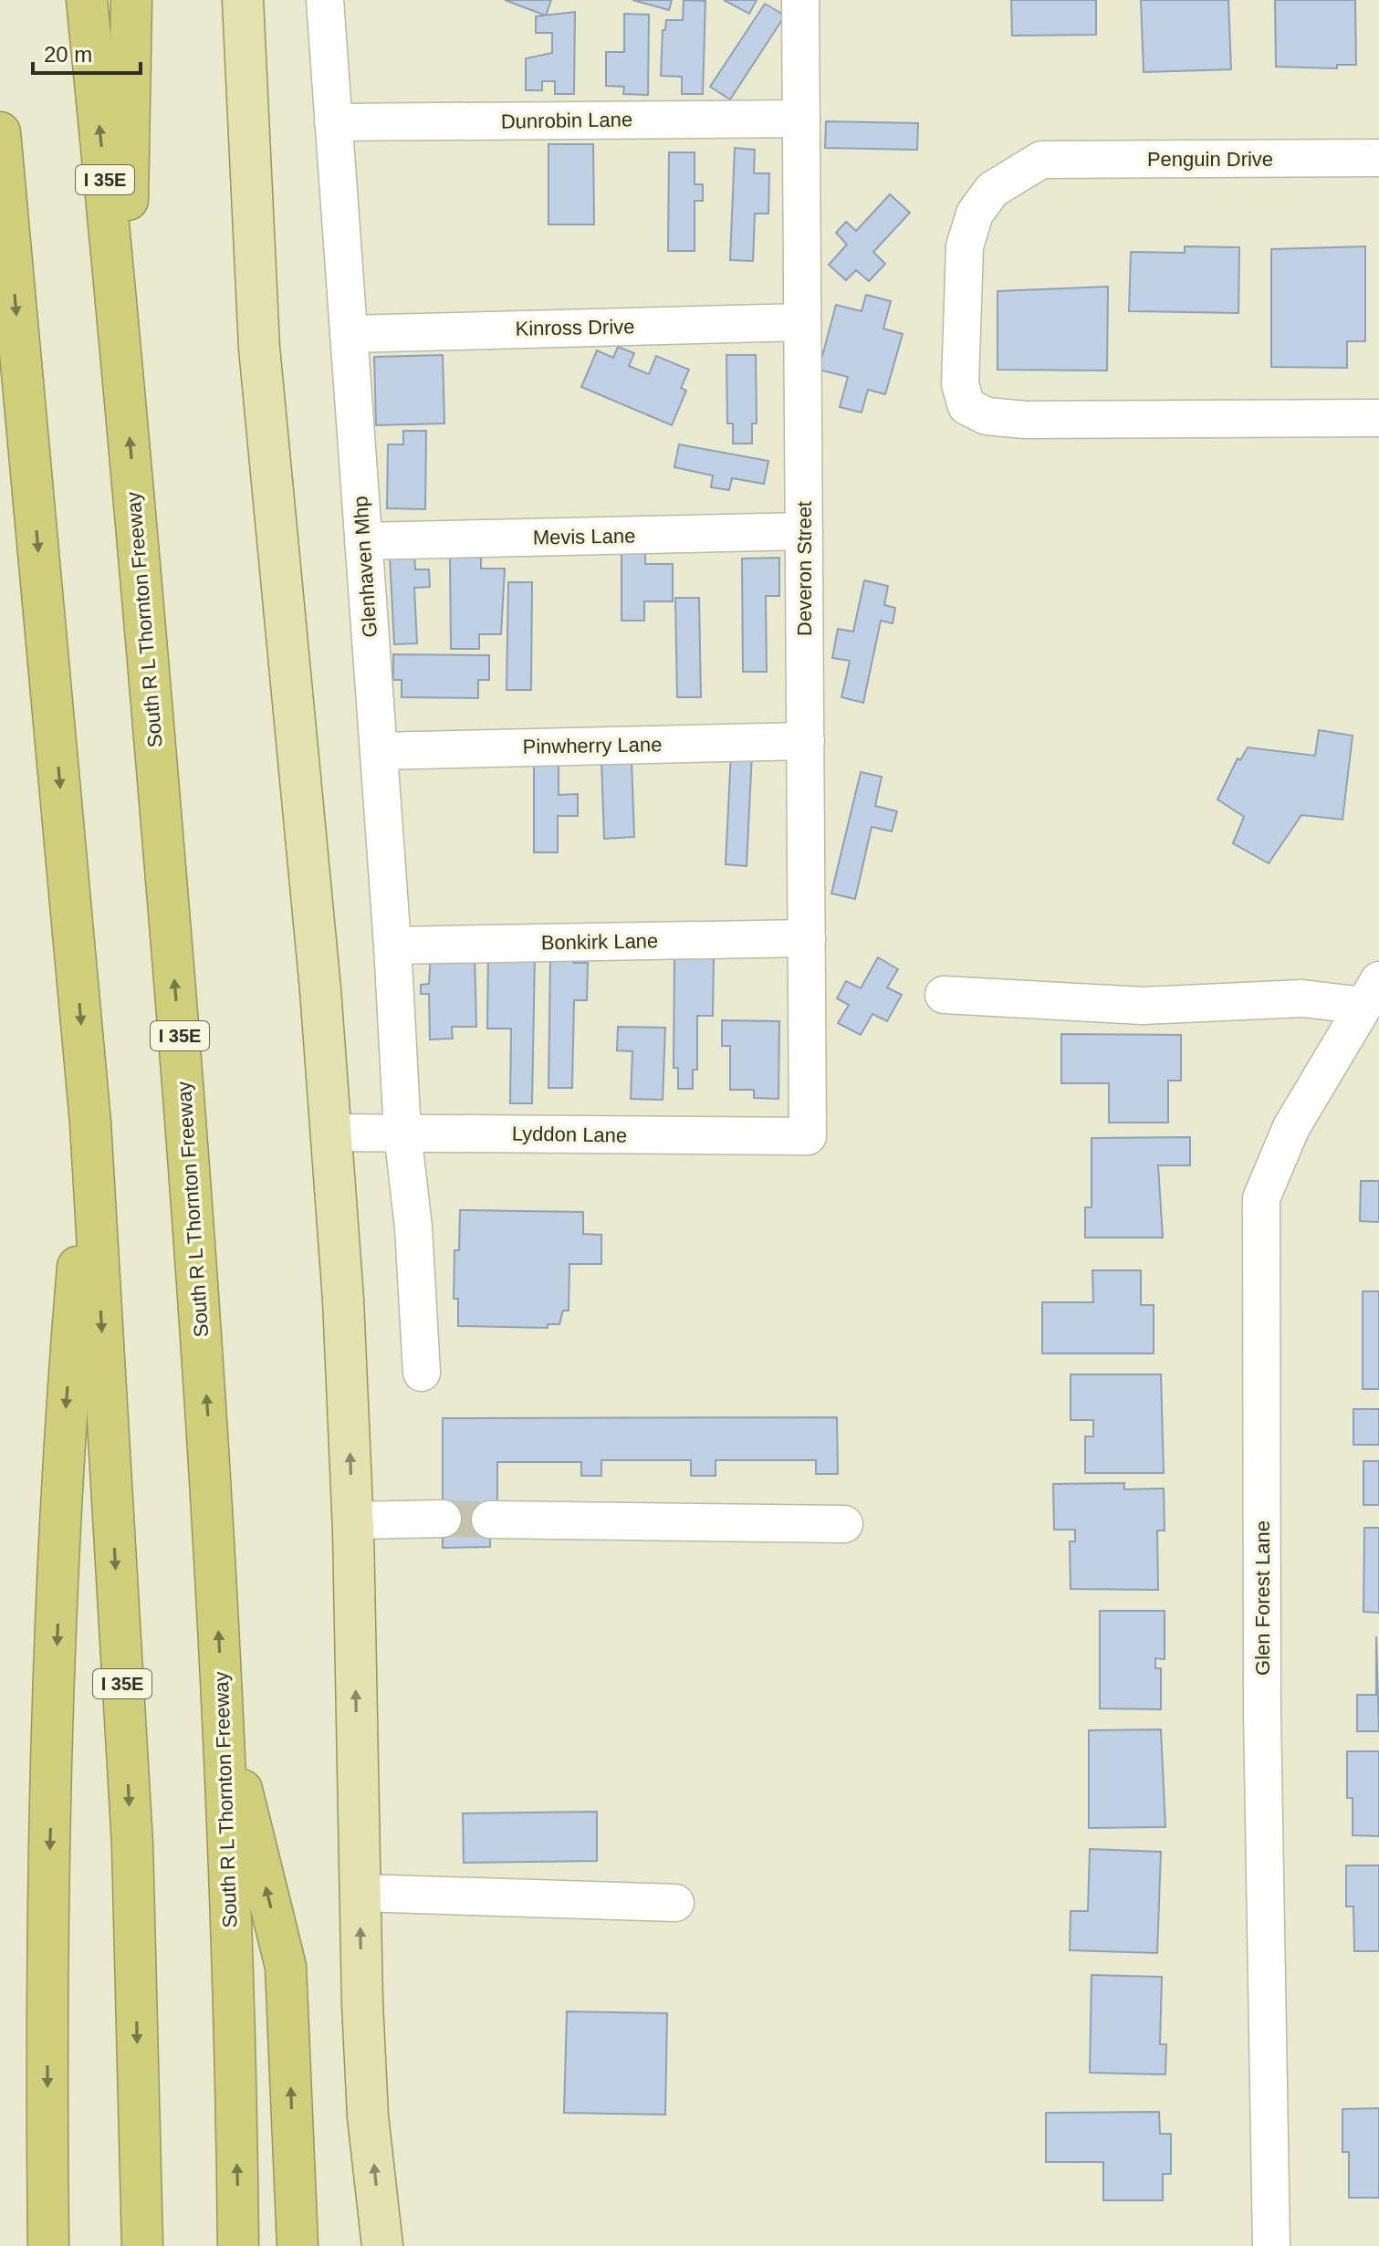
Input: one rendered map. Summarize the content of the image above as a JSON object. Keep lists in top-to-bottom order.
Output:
{
  "streets": {
    "highway": ["I 35E", "South R L Thornton Freeway"],
    "street": [
      "Dunrobin Lane",
      "Penguin Drive",
      "Kinross Drive",
      "Mevis Lane",
      "Glenhaven Mhp",
      "Deveron Street",
      "Pinwherry Lane",
      "Bonkirk Lane",
      "Lyddon Lane",
      "Glen Forest Lane"
    ]
  },
  "crossings": [
    ["Dunrobin Lane", "Glenhaven Mhp"],
    ["Dunrobin Lane", "Deveron Street"],
    ["Kinross Drive", "Glenhaven Mhp"],
    ["Kinross Drive", "Deveron Street"],
    ["Mevis Lane", "Glenhaven Mhp"],
    ["Mevis Lane", "Deveron Street"],
    ["Glenhaven Mhp", "Pinwherry Lane"],
    ["Glenhaven Mhp", "Bonkirk Lane"],
    ["Glenhaven Mhp", "Lyddon Lane"],
    ["Deveron Street", "Pinwherry Lane"],
    ["Deveron Street", "Bonkirk Lane"],
    ["Deveron Street", "Lyddon Lane"]
  ],
  "scale_bar": "20 m"
}
